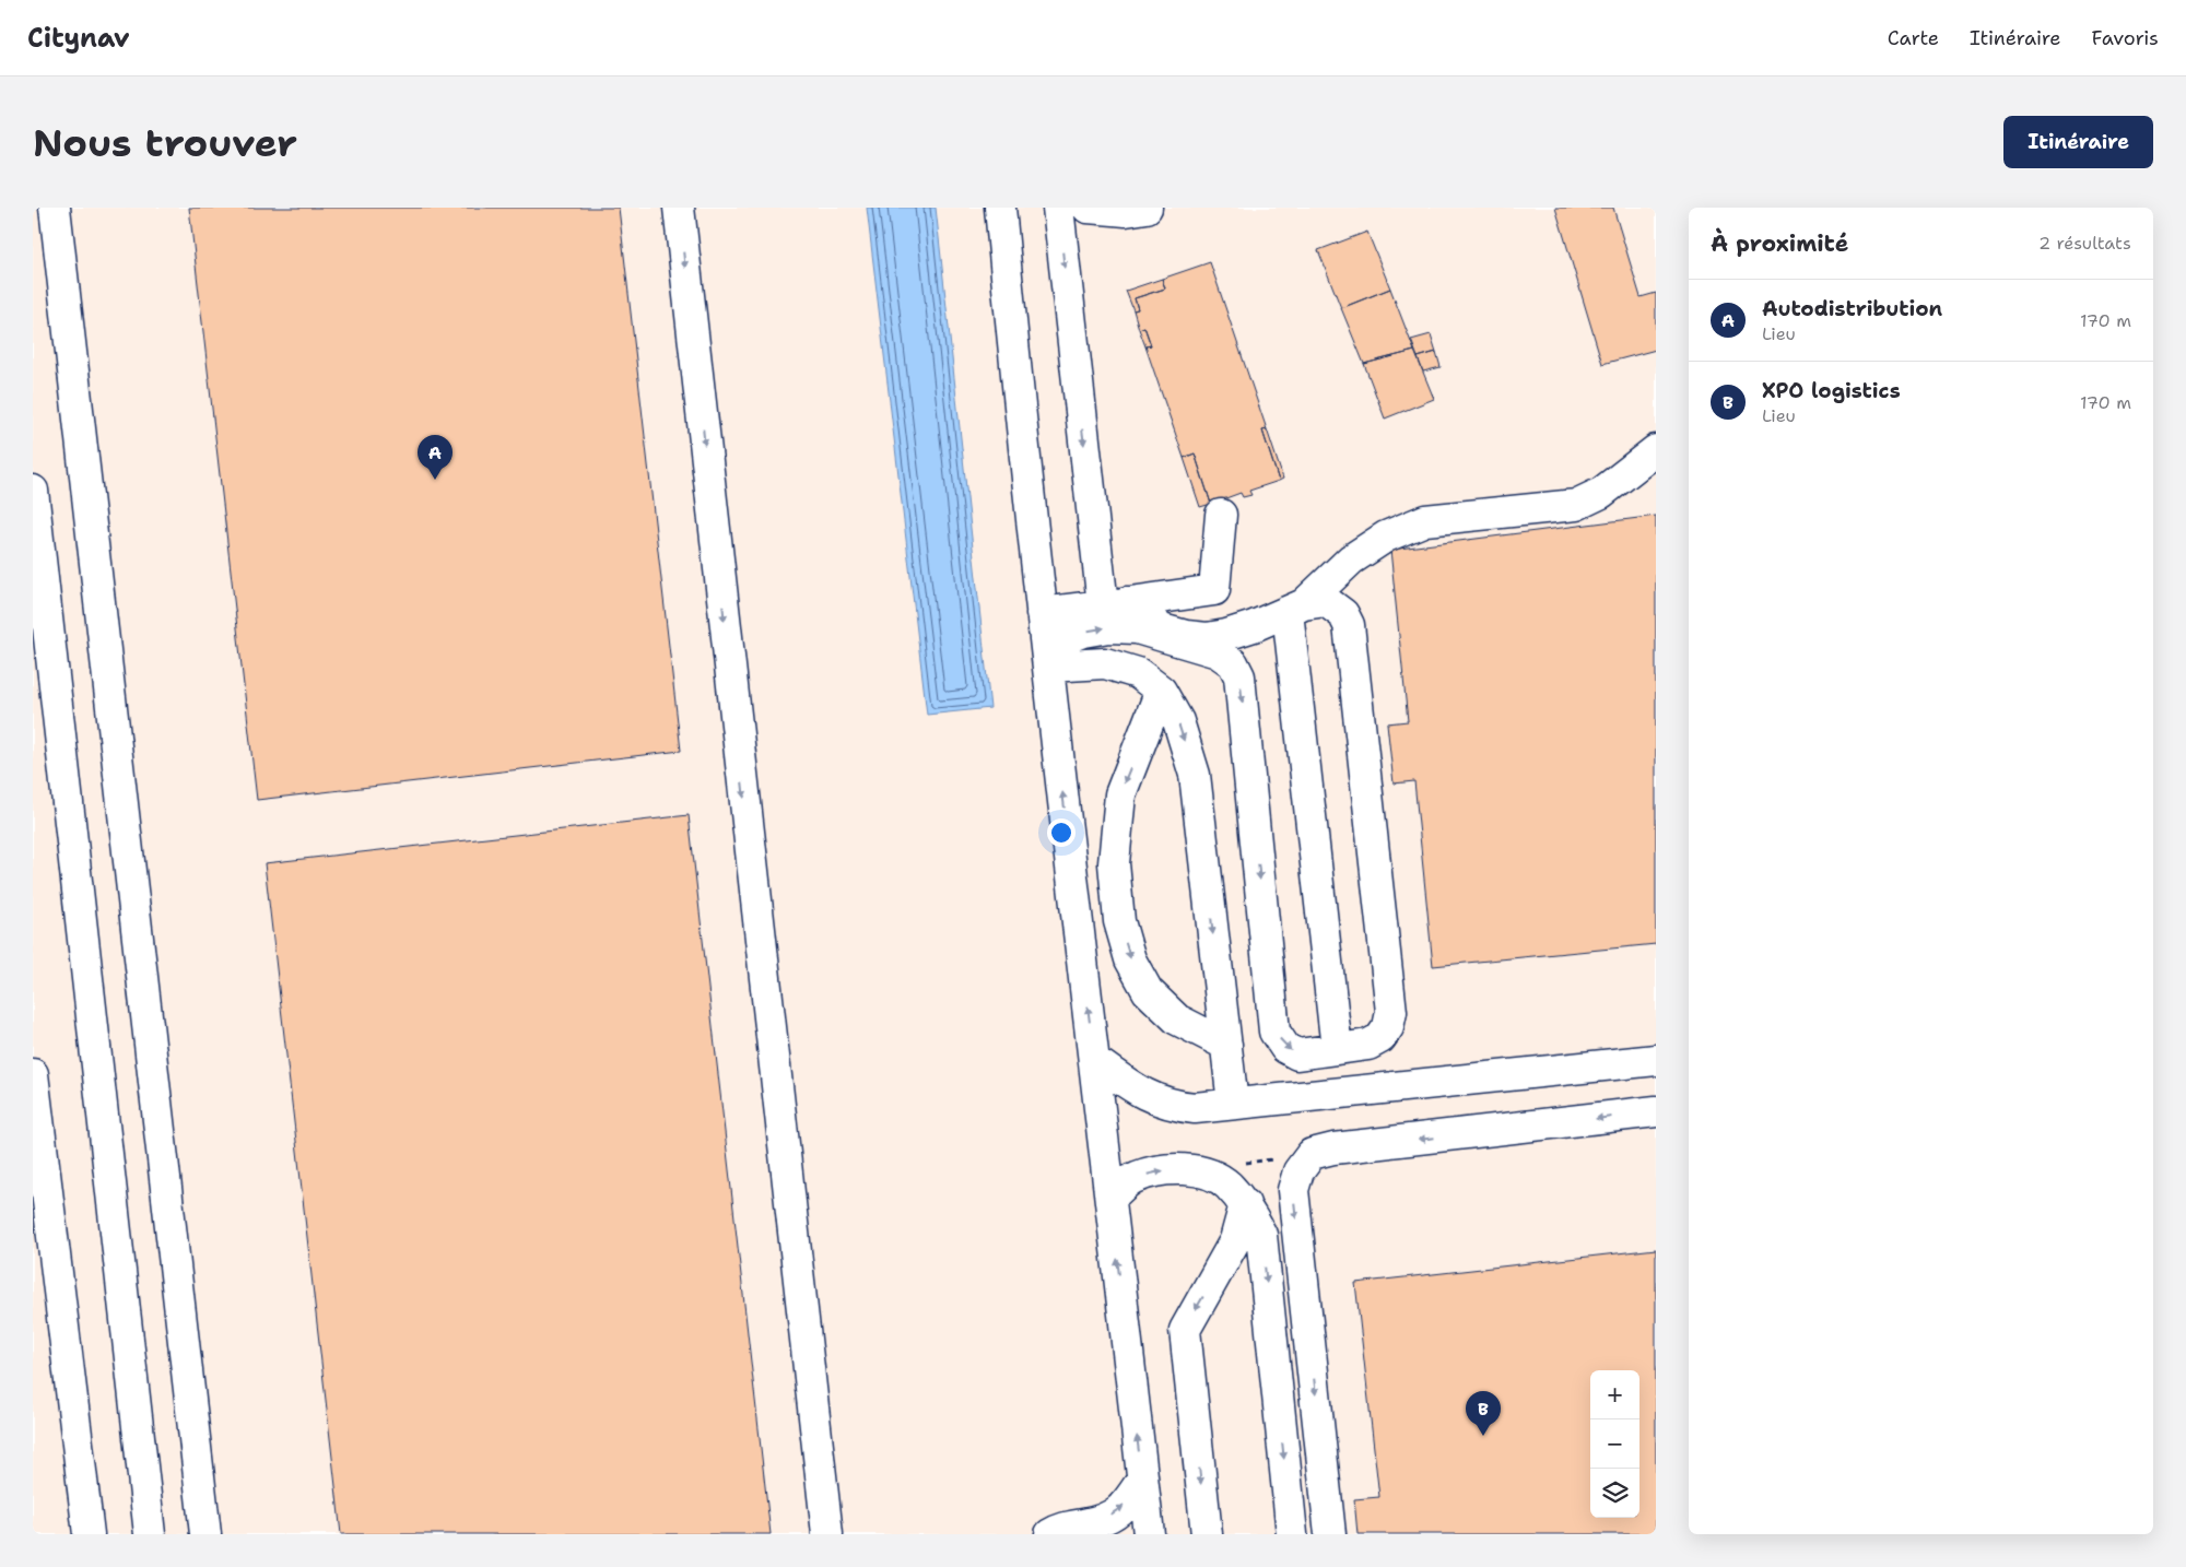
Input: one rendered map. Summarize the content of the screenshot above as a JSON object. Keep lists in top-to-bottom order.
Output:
{
  "page": {
    "header": "Citynav",
    "nav": ["Carte", "Itinéraire", "Favoris"],
    "buttons": "Itinéraire",
    "title": "Nous trouver",
    "heading": ["À proximité", "2 résultats"],
    "list": [
      {
        "mark": "A",
        "name": "Autodistribution",
        "note": "Lieu",
        "value": "170 m"
      },
      {
        "mark": "B",
        "name": "XPO logistics",
        "note": "Lieu",
        "value": "170 m"
      }
    ],
    "pins": ["A", "B"],
    "map_buttons": ["+", "−"]
  }
}
